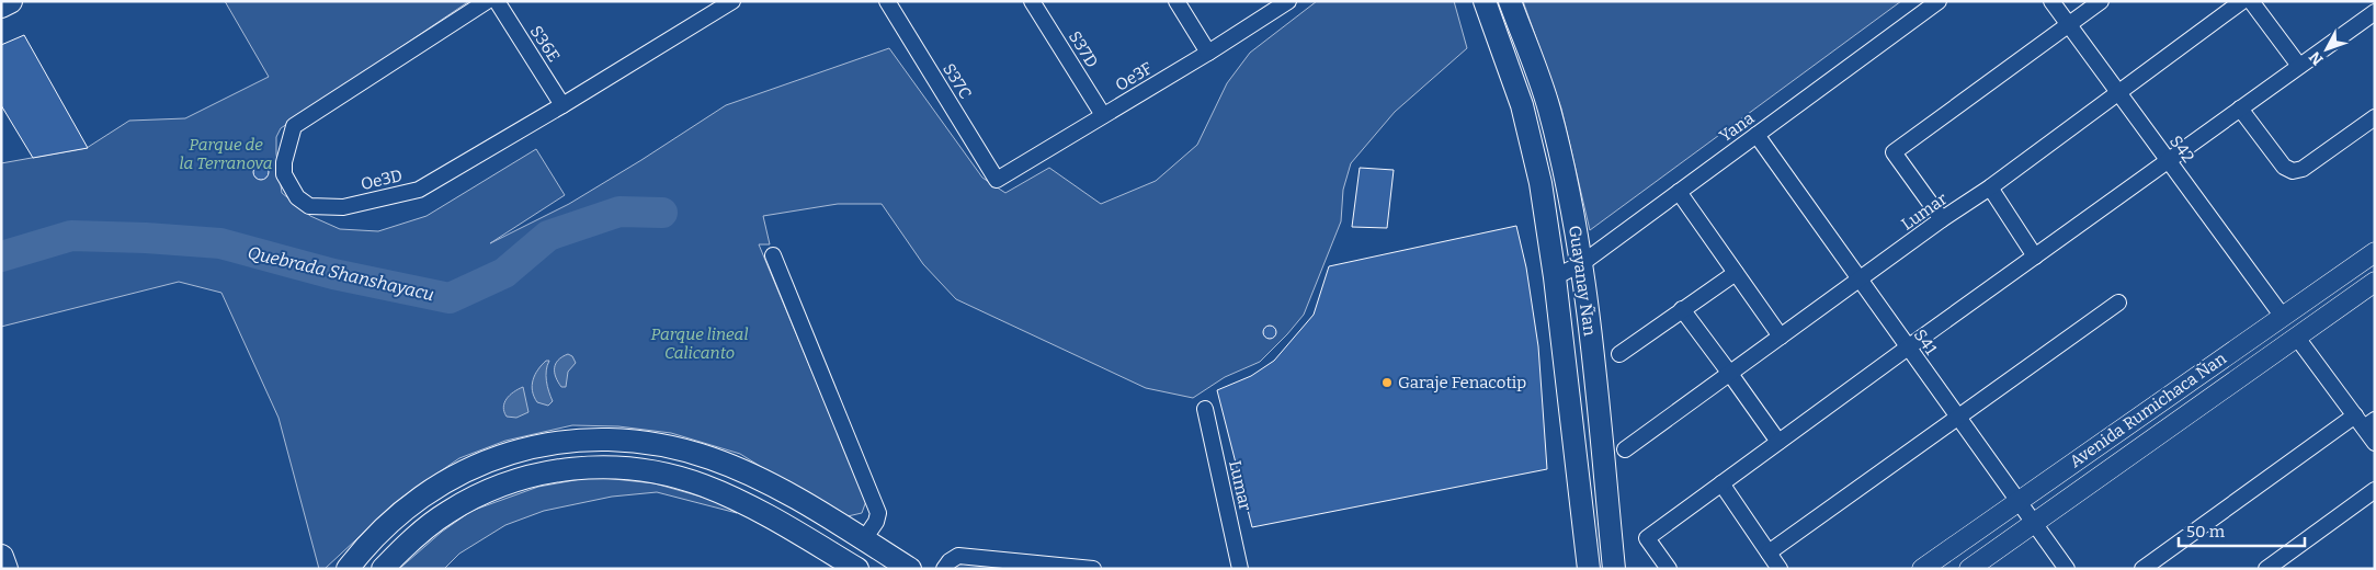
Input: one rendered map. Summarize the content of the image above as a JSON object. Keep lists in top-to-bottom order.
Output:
{
  "streets": {
    "main road": ["Guayanay Ñan"],
    "street": [
      "S36E",
      "S37D",
      "Oe3F",
      "S37C",
      "Yana",
      "S42",
      "Oe3D",
      "Lumar",
      "S41",
      "Avenida Rumichaca Ñan"
    ]
  },
  "crossings": [
    ["S36E", "Oe3D"],
    ["S37D", "Oe3F"],
    ["Oe3F", "S37C"],
    ["Yana", "Guayanay Ñan"],
    ["Yana", "S41"],
    ["S42", "Lumar"],
    ["S42", "Avenida Rumichaca Ñan"],
    ["Lumar", "S41"],
    ["S41", "Avenida Rumichaca Ñan"]
  ],
  "water": ["Quebrada Shanshayacu"],
  "parks": ["Parque de la Terranova", "Parque lineal Calicanto"],
  "places": ["Garaje Fenacotip"],
  "scale_bar": "50 m",
  "north": "bottom left"
}
